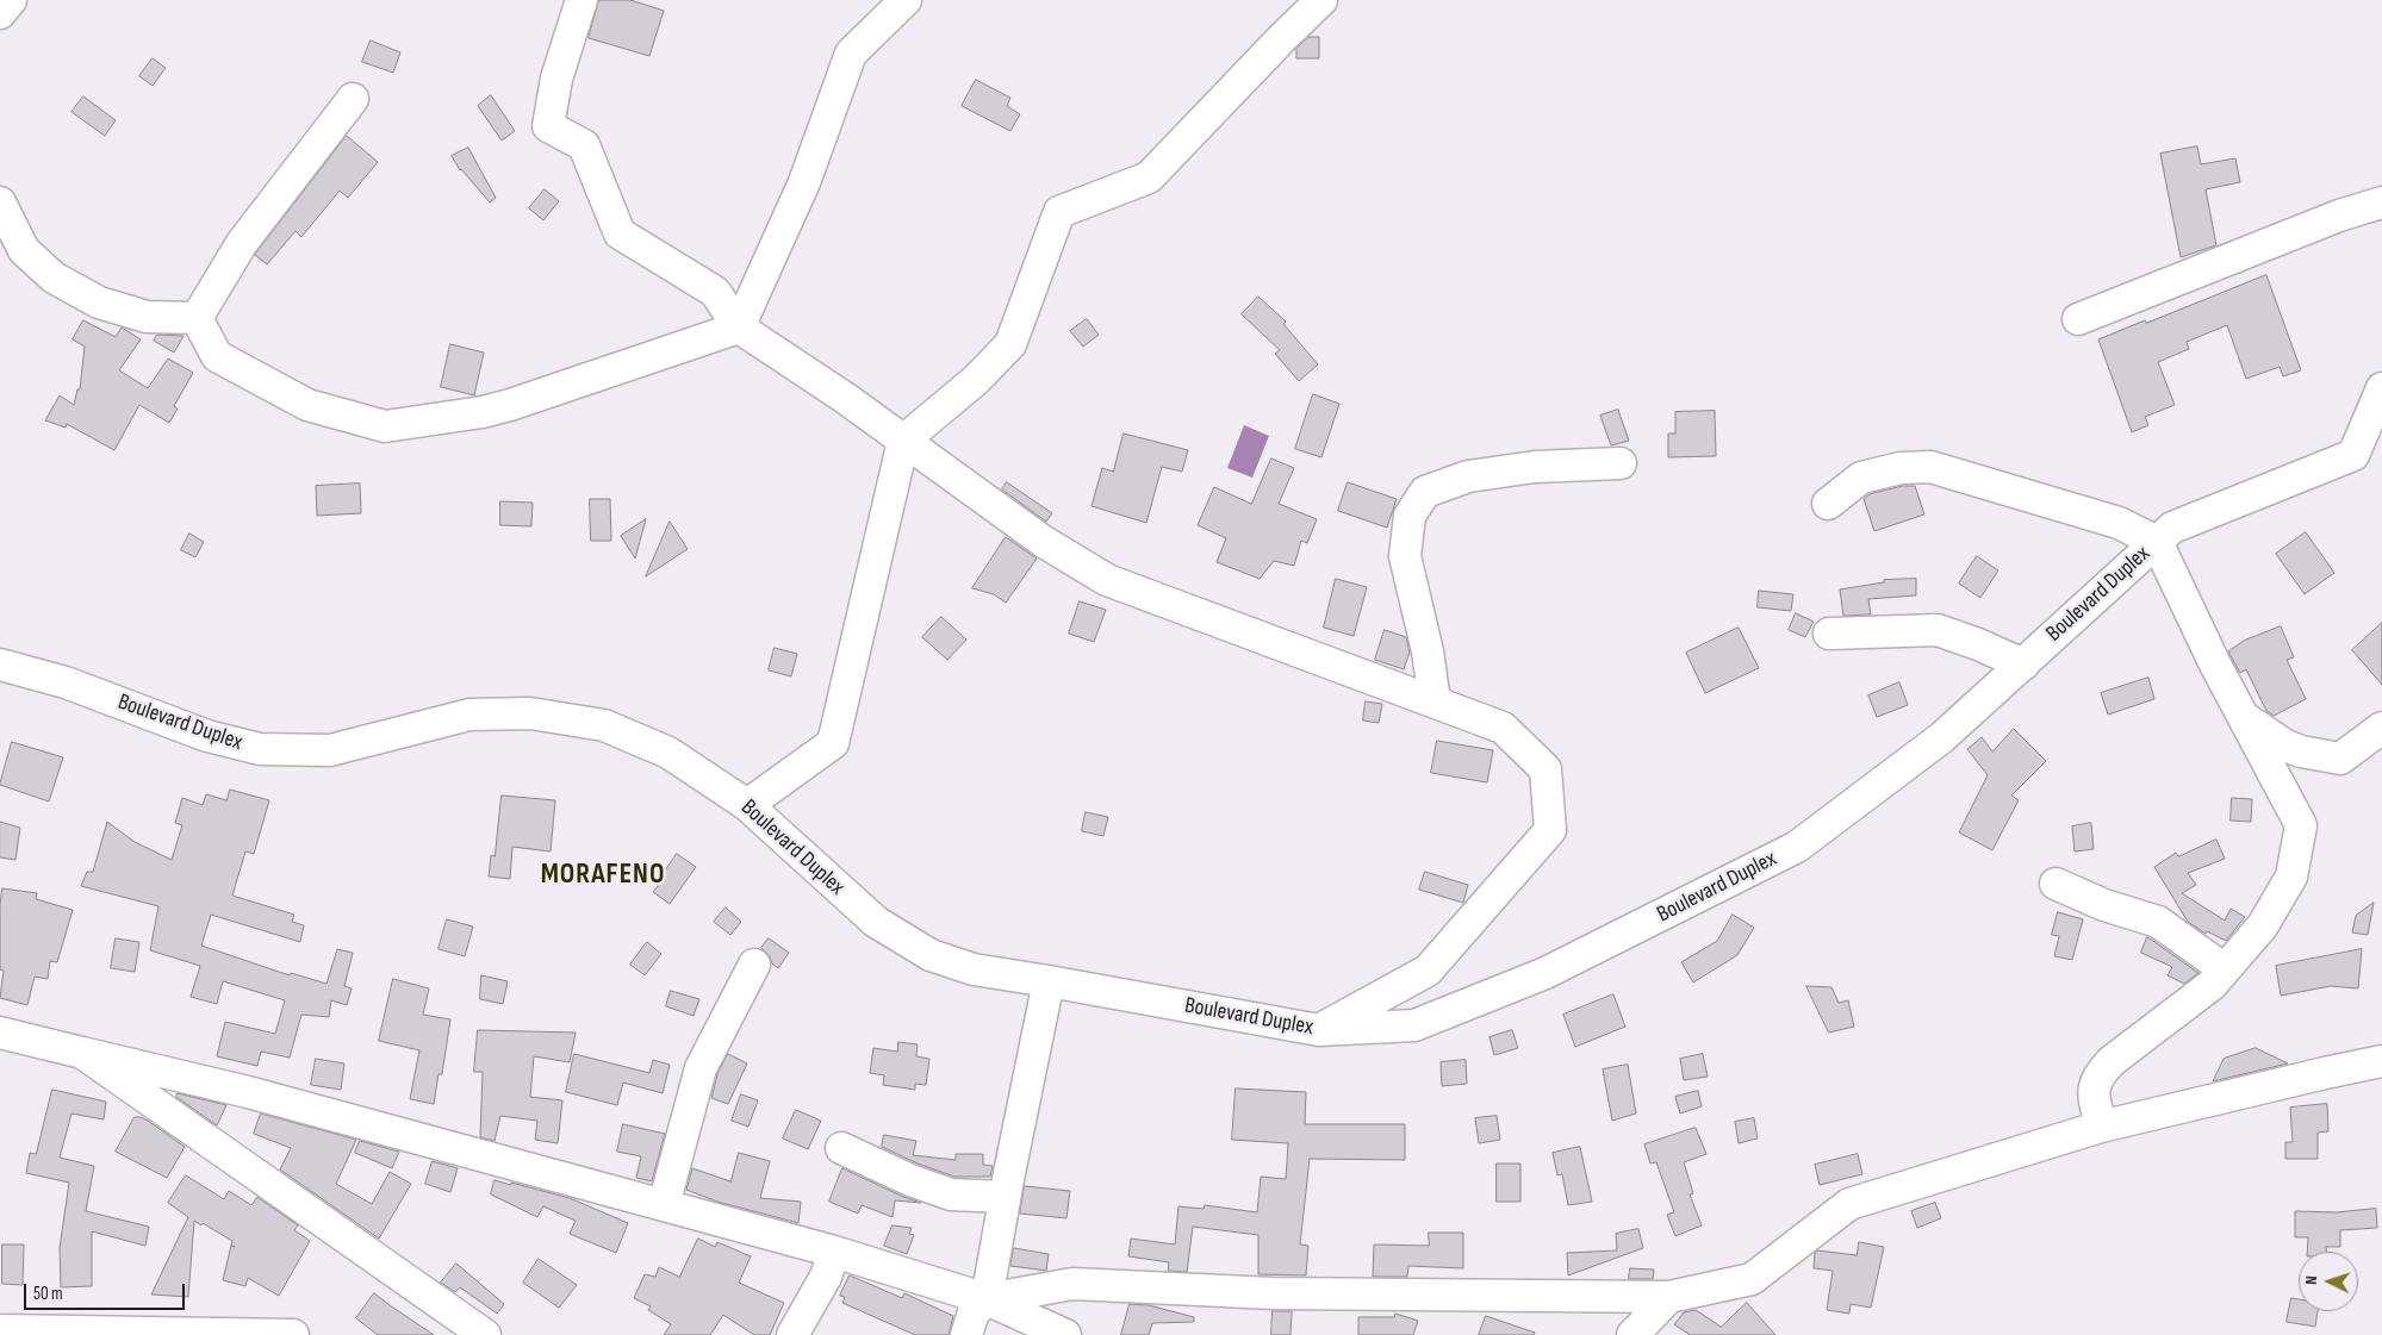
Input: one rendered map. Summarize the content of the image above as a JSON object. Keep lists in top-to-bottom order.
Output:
{
  "streets": {
    "street": ["Boulevard Duplex"]
  },
  "districts": ["MORAFENO"],
  "scale_bar": "50 m",
  "north": "left"
}
